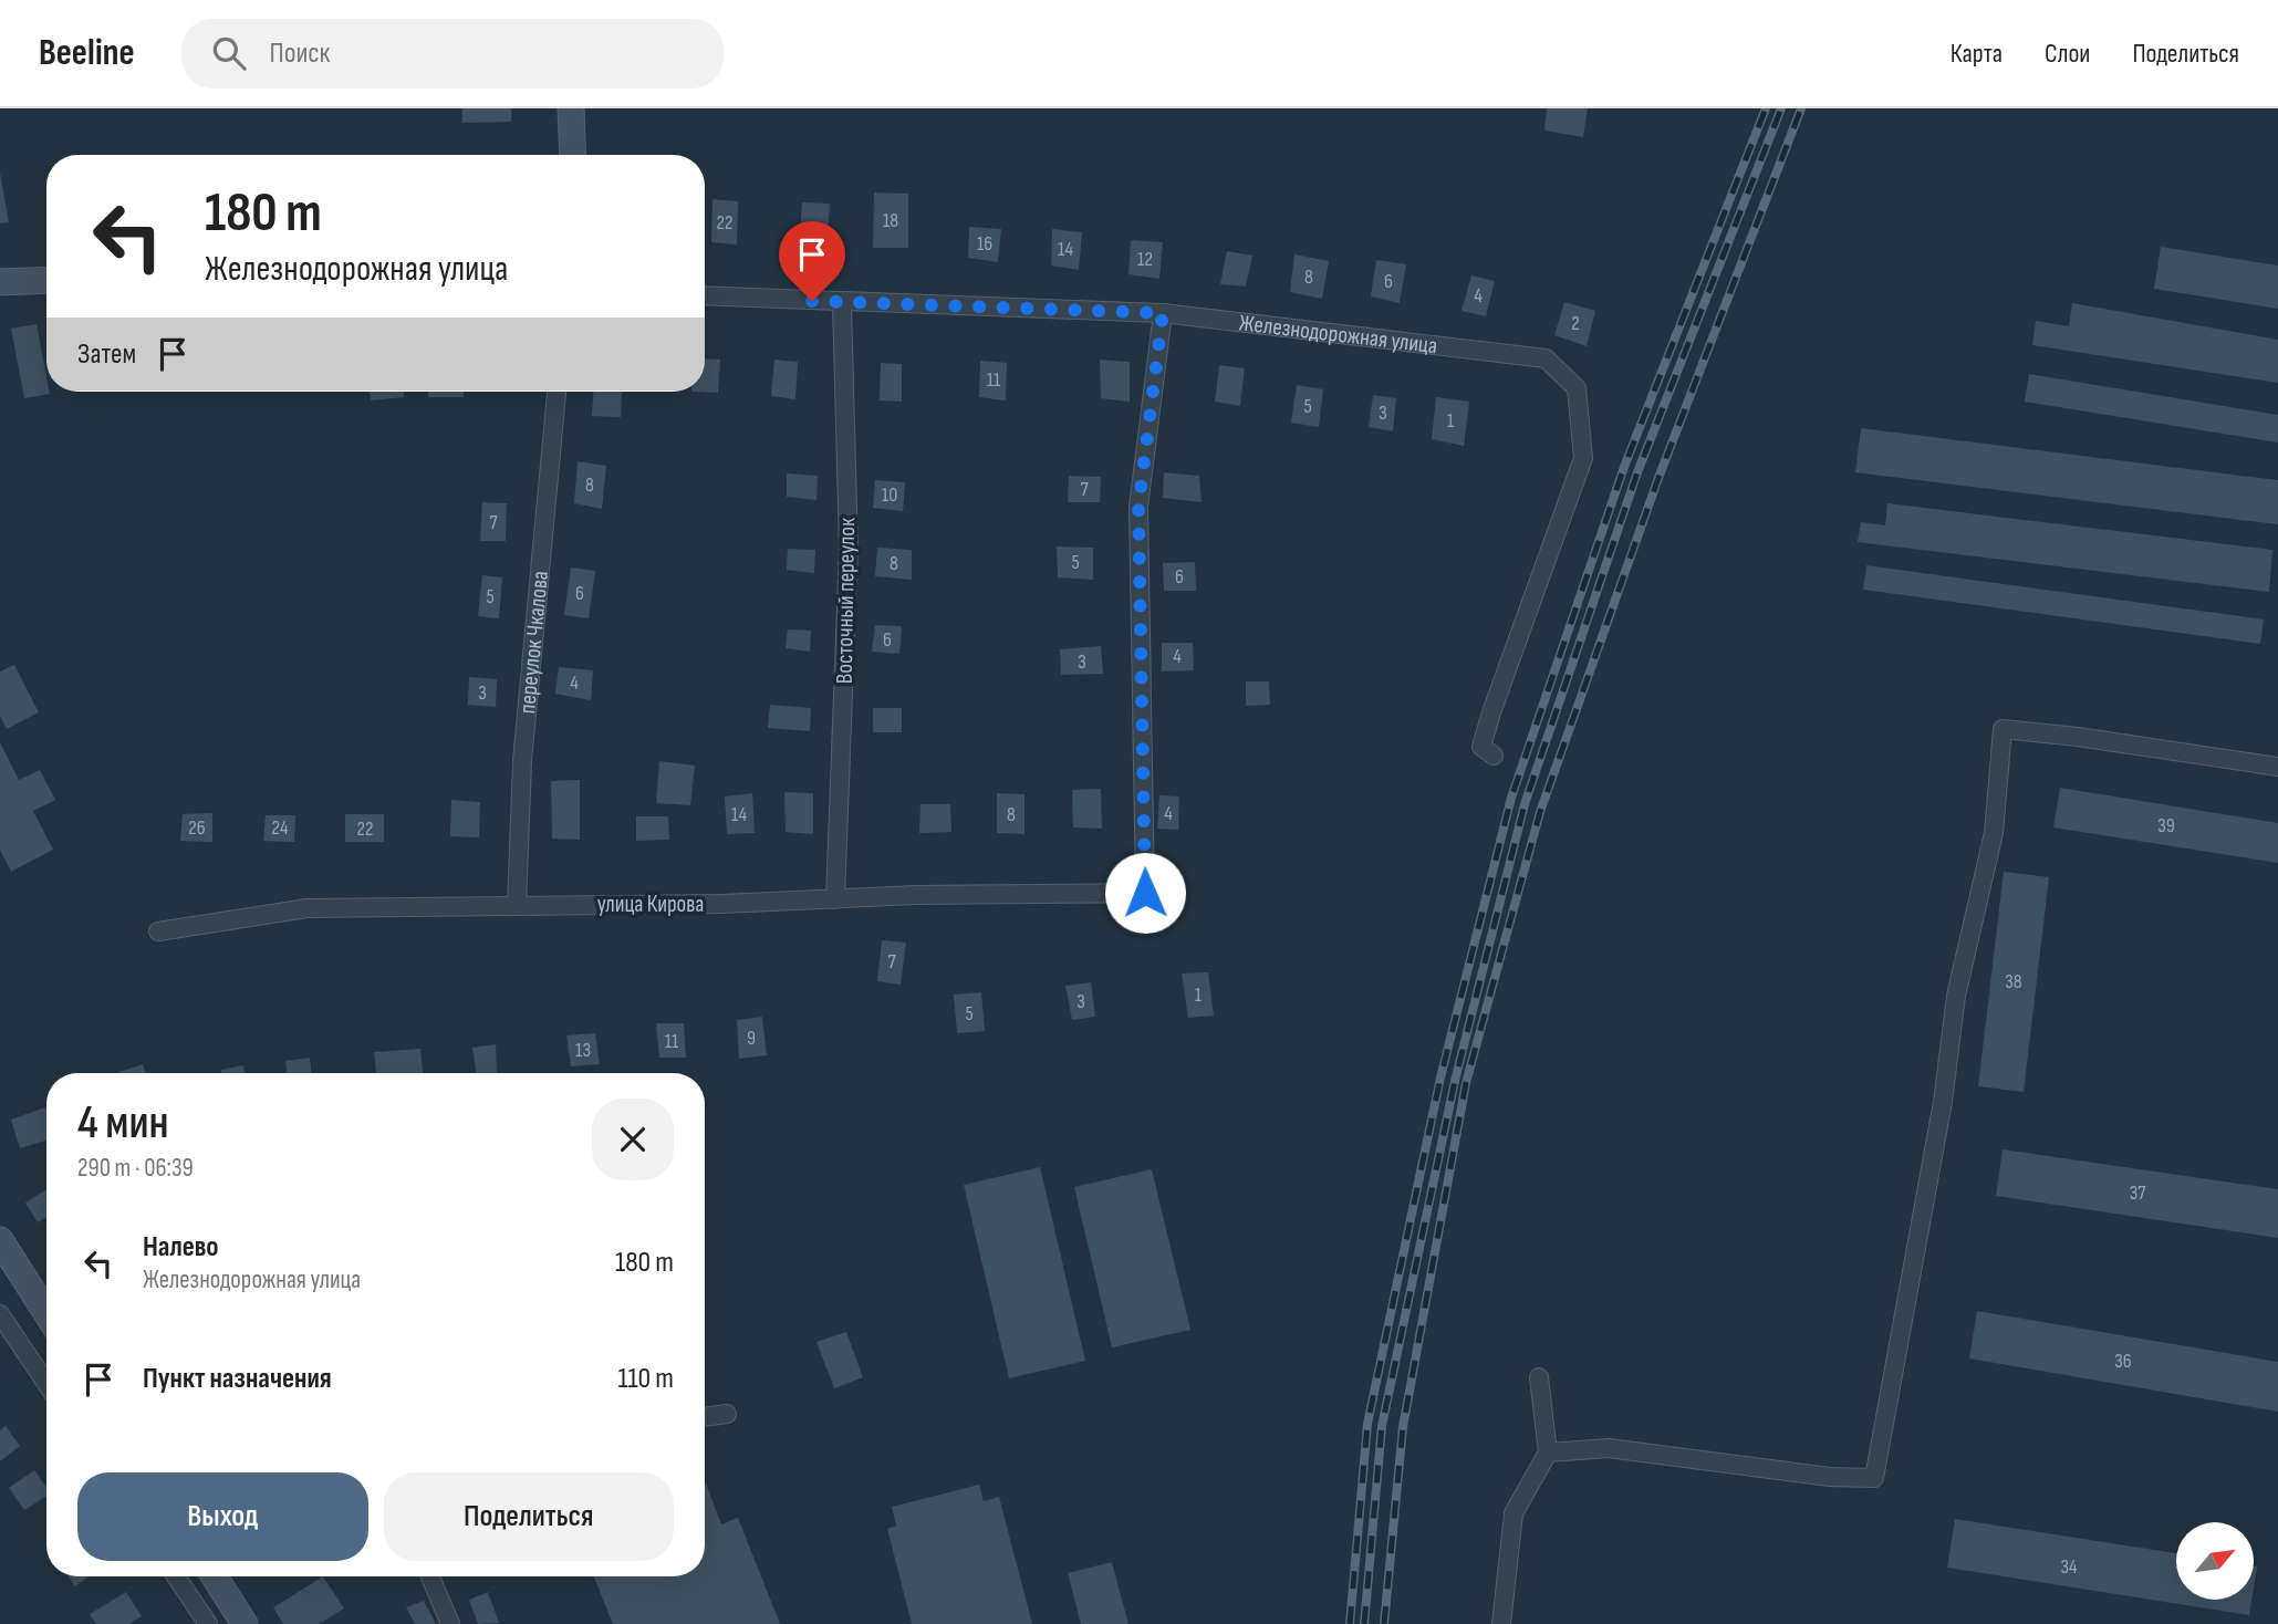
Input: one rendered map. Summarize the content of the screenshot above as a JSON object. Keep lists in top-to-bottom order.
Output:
{
  "streets": {
    "street": [
      "Железнодорожная улица",
      "Восточный переулок",
      "переулок Чкалова",
      "улица Кирова"
    ]
  },
  "crossings": [
    ["Железнодорожная улица", "Восточный переулок"],
    ["Железнодорожная улица", "улица Кирова"],
    ["Восточный переулок", "улица Кирова"],
    ["переулок Чкалова", "улица Кирова"]
  ],
  "house_numbers": [
    "18",
    "22",
    "16",
    "14",
    "12",
    "8",
    "6",
    "4",
    "2",
    "11",
    "5",
    "3",
    "1",
    "8",
    "7",
    "10",
    "7",
    "5",
    "8",
    "6",
    "6",
    "5",
    "6",
    "4",
    "3",
    "4",
    "3",
    "4",
    "14",
    "8",
    "39",
    "26",
    "24",
    "22",
    "7",
    "38",
    "1",
    "3",
    "5",
    "9",
    "11",
    "13",
    "37",
    "36",
    "34"
  ],
  "north": "top right",
  "page": {
    "header": "Beeline",
    "search": "Поиск",
    "nav": ["Карта", "Слои", "Поделиться"],
    "turn": ["180 m", "Железнодорожная улица"],
    "then": "Затем",
    "heading": ["4 мин", "290 m · 06:39"],
    "list": [
      {
        "name": "Налево",
        "note": "Железнодорожная улица",
        "value": "180 m"
      },
      {
        "name": "Пункт назначения",
        "value": "110 m"
      }
    ],
    "buttons": ["Выход", "Поделиться"]
  }
}
